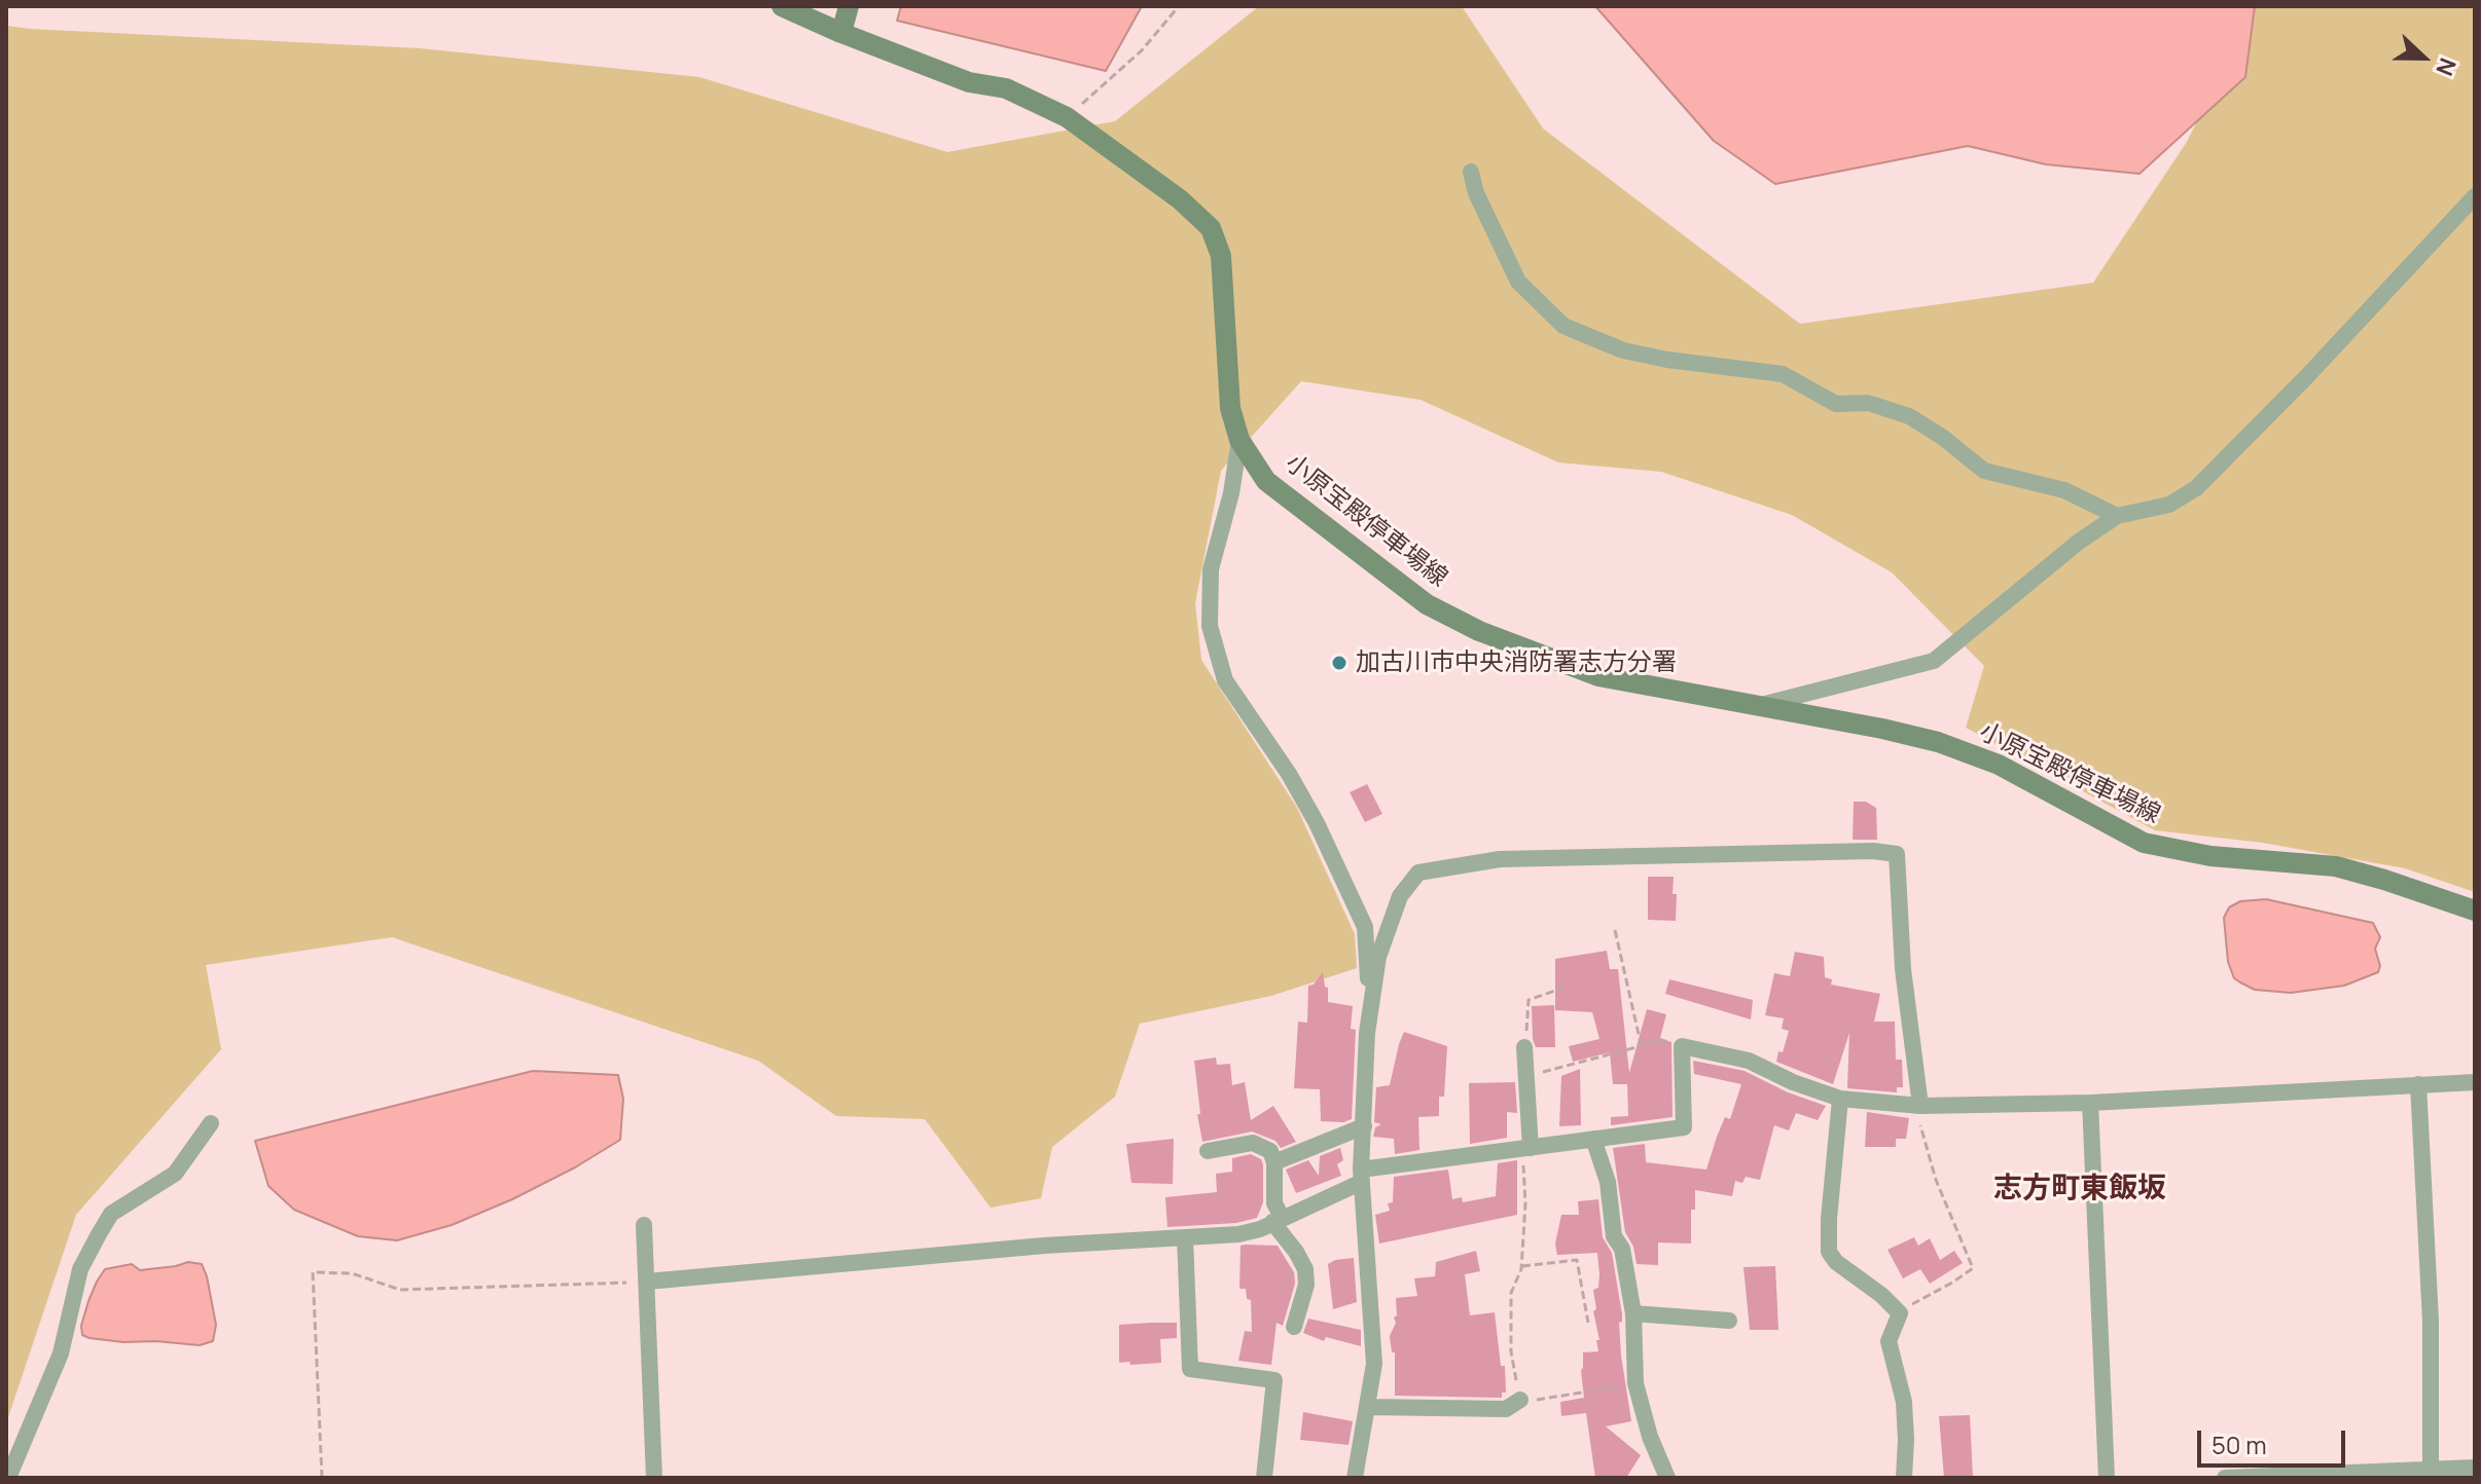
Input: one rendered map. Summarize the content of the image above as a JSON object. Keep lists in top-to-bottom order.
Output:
{
  "streets": {
    "main road": ["小原宝殿停車場線"]
  },
  "districts": ["志方町東飯坂"],
  "places": ["加古川市中央消防署志方分署"],
  "scale_bar": "50 m",
  "north": "right"
}
